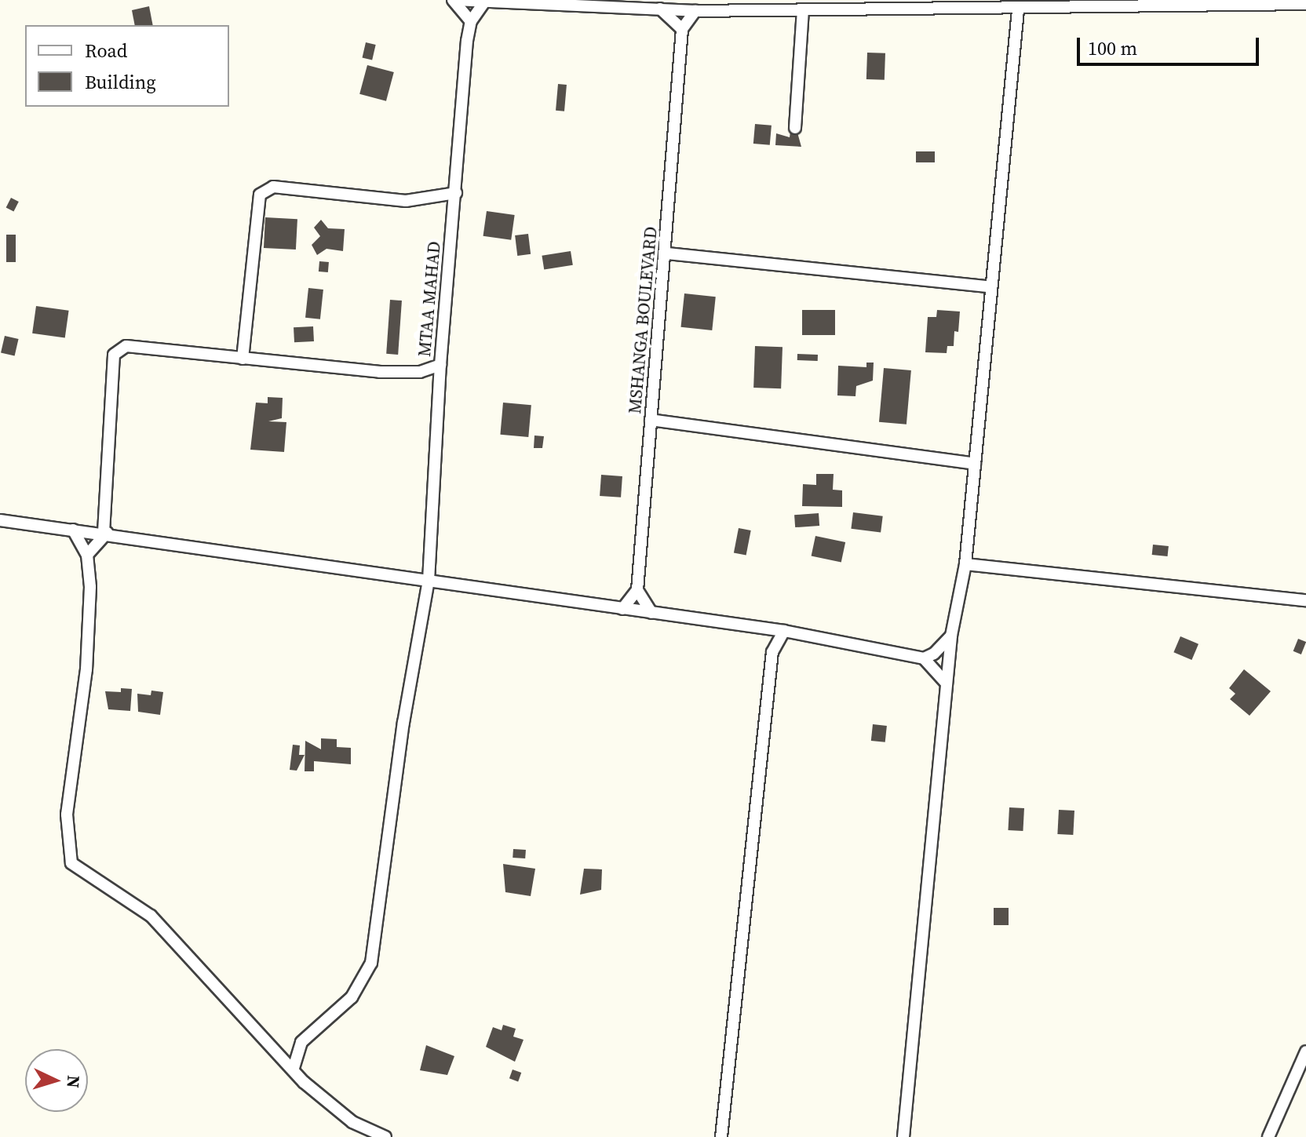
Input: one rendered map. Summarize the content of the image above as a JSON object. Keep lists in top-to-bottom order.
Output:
{
  "streets": {
    "street": ["MTAA MAHAD", "MSHANGA BOULEVARD"]
  },
  "legend": ["Road", "Building"],
  "scale_bar": "100 m",
  "north": "right"
}
